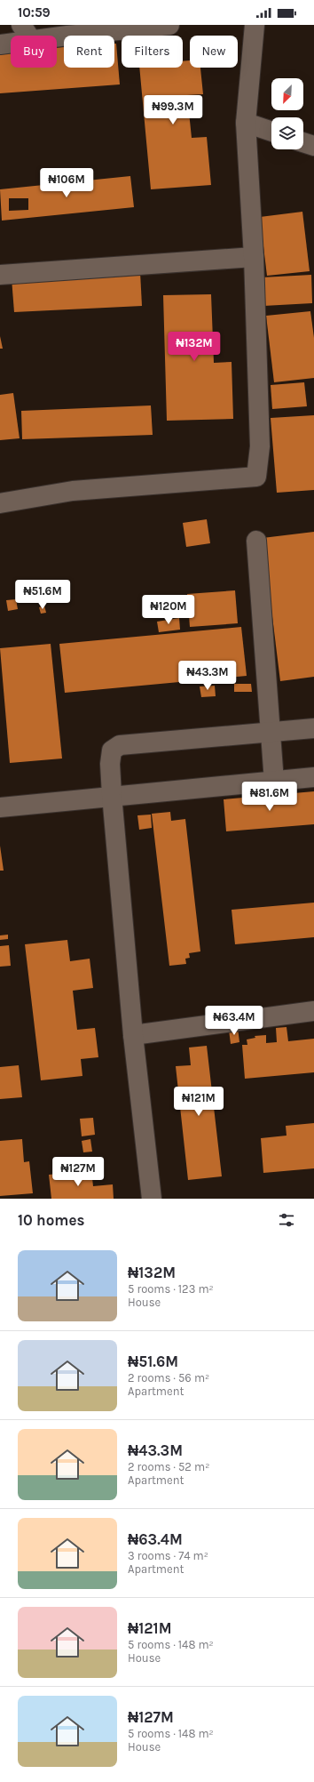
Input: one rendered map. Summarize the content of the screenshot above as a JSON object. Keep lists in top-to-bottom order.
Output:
{
  "north": "bottom left",
  "page": {
    "status": "10:59",
    "chip": [
      "Buy",
      "Rent",
      "Filters",
      "New"
    ],
    "price": [
      "₦99.3M",
      "₦106M",
      "₦132M",
      "₦51.6M",
      "₦120M",
      "₦43.3M",
      "₦81.6M",
      "₦63.4M",
      "₦121M",
      "₦127M"
    ],
    "heading": "10 homes",
    "list": [
      {
        "name": "₦132M",
        "note": "5 rooms · 123 m² · House"
      },
      {
        "name": "₦51.6M",
        "note": "2 rooms · 56 m² · Apartment"
      },
      {
        "name": "₦43.3M",
        "note": "2 rooms · 52 m² · Apartment"
      },
      {
        "name": "₦63.4M",
        "note": "3 rooms · 74 m² · Apartment"
      },
      {
        "name": "₦121M",
        "note": "5 rooms · 148 m² · House"
      },
      {
        "name": "₦127M",
        "note": "5 rooms · 148 m² · House"
      }
    ]
  }
}
